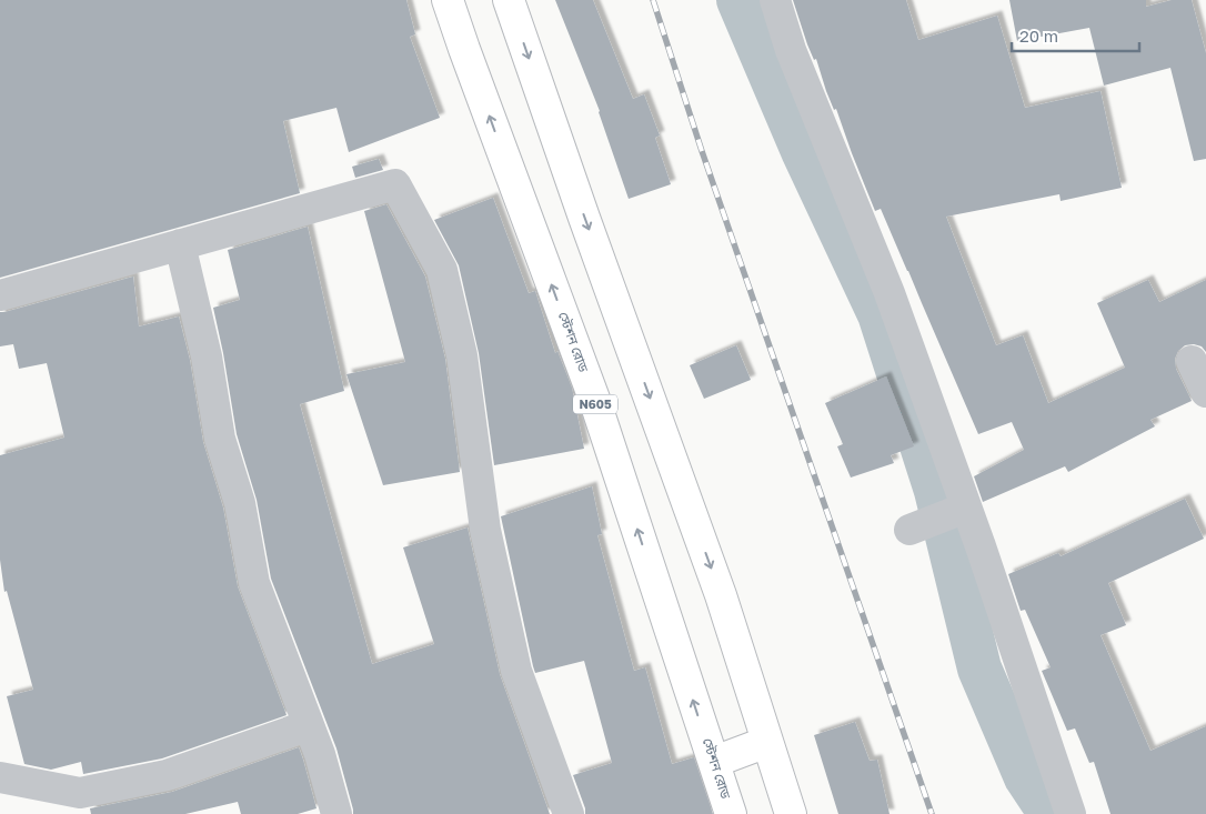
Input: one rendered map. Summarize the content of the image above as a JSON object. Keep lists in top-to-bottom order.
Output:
{
  "streets": {
    "highway": ["স্টেশন রোড", "N605"]
  },
  "scale_bar": "20 m"
}
